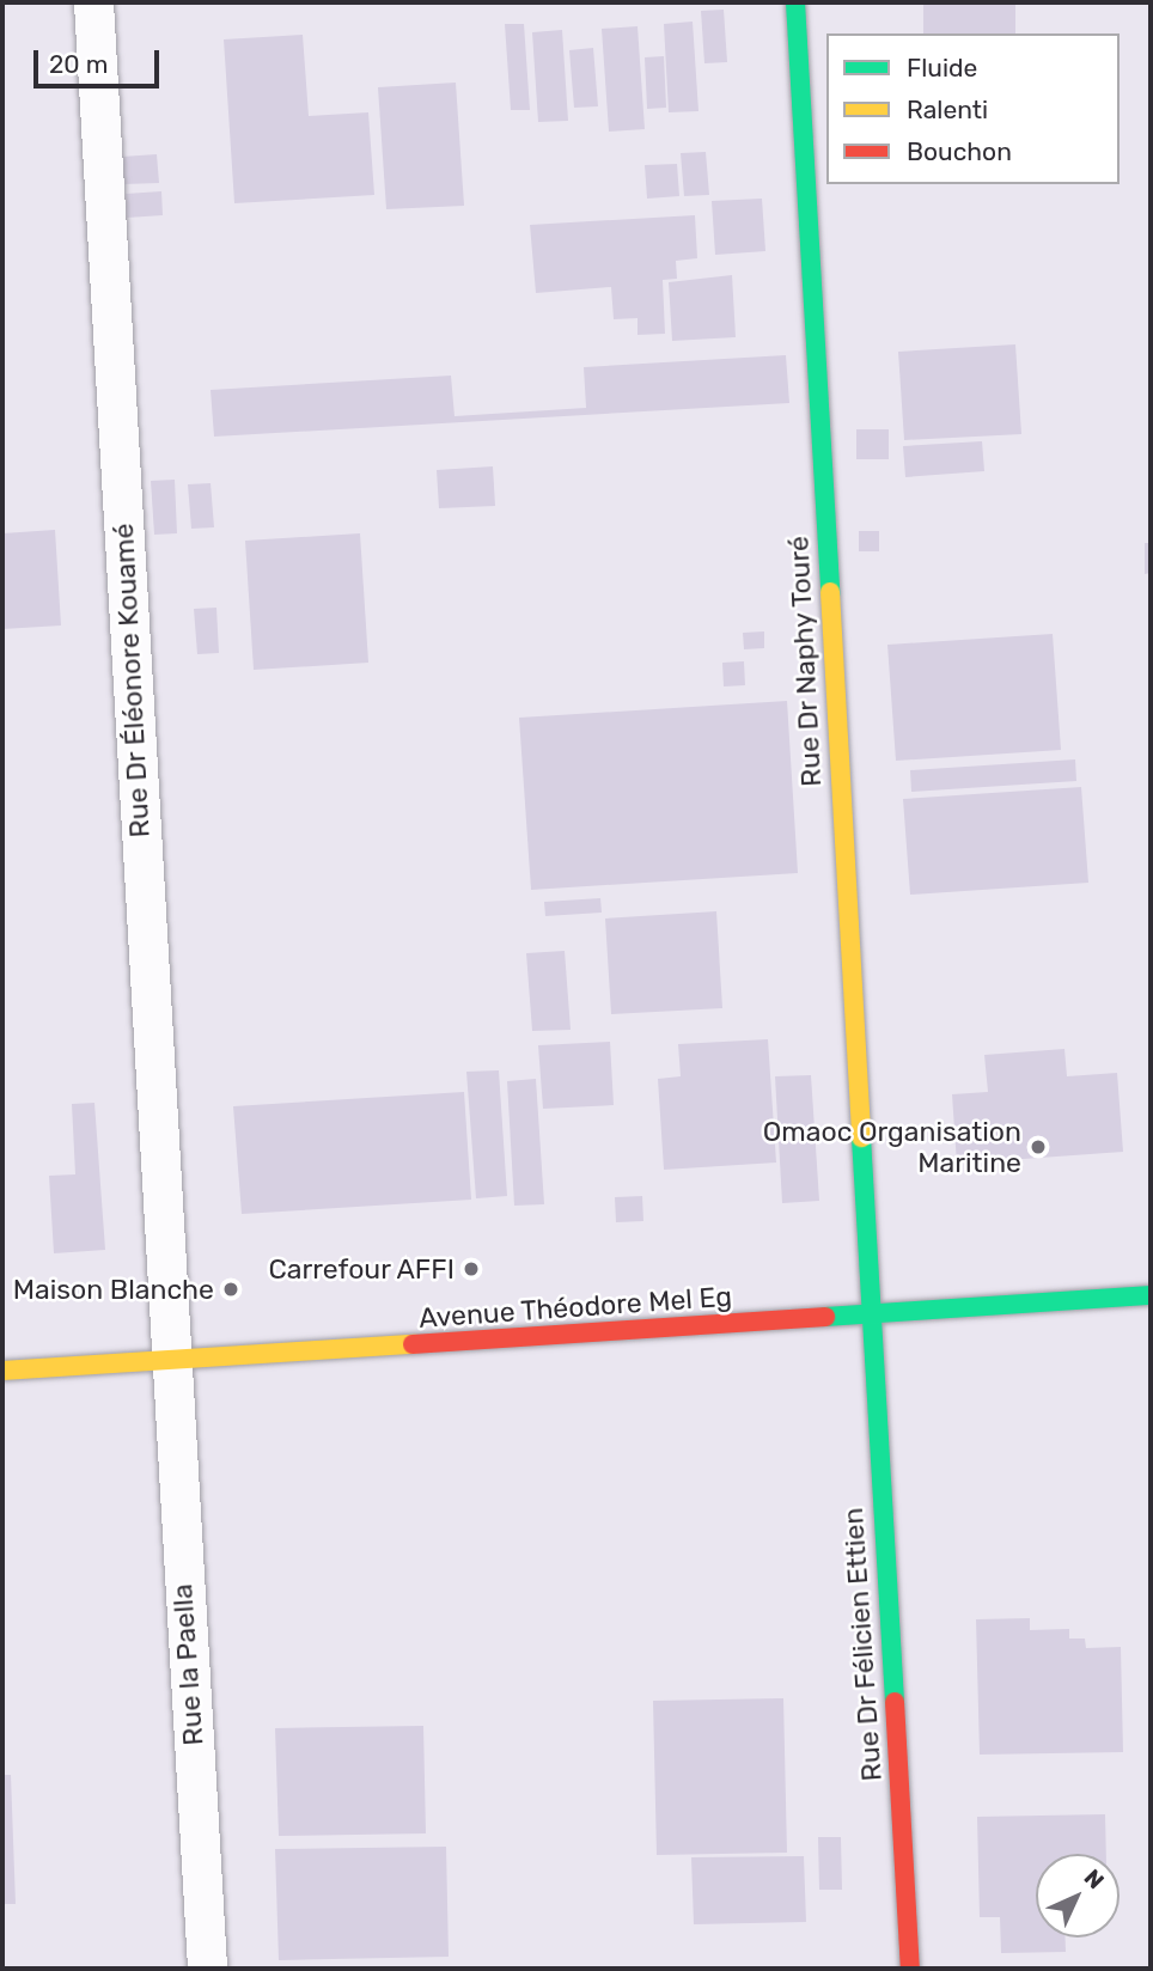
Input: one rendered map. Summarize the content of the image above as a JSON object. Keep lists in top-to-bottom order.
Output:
{
  "streets": {
    "street": [
      "Rue Dr Naphy Touré",
      "Rue Dr Éléonore Kouamé",
      "Avenue Théodore Mel Eg",
      "Rue Dr Félicien Ettien",
      "Rue la Paella"
    ]
  },
  "crossings": [
    ["Rue Dr Naphy Touré", "Avenue Théodore Mel Eg"],
    ["Rue Dr Naphy Touré", "Rue Dr Félicien Ettien"],
    ["Rue Dr Éléonore Kouamé", "Avenue Théodore Mel Eg"],
    ["Rue Dr Éléonore Kouamé", "Rue la Paella"],
    ["Avenue Théodore Mel Eg", "Rue Dr Félicien Ettien"],
    ["Avenue Théodore Mel Eg", "Rue la Paella"]
  ],
  "places": ["Omaoc Organisation Maritine", "Carrefour AFFI", "Maison Blanche"],
  "legend": ["Fluide", "Ralenti", "Bouchon"],
  "scale_bar": "20 m",
  "north": "top right"
}
